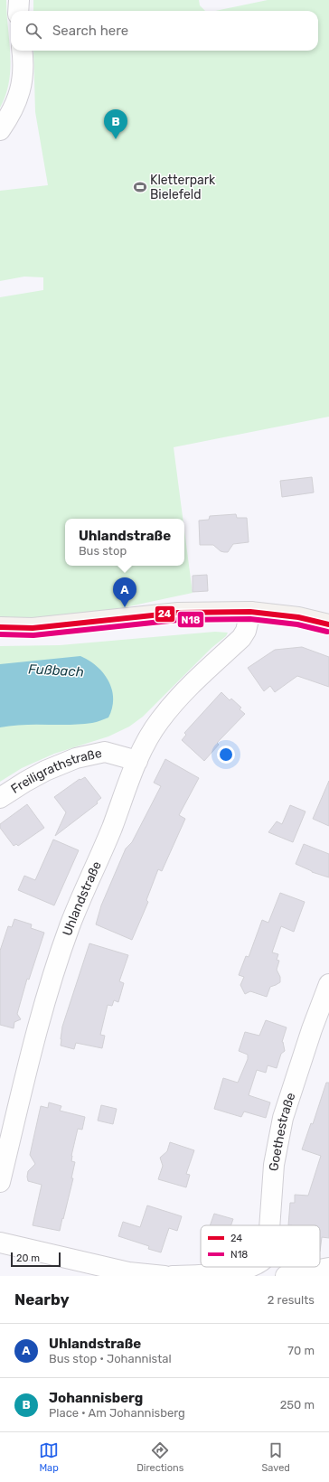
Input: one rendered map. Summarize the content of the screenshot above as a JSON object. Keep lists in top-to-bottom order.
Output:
{
  "streets": {
    "street": ["Freiligrathstraße", "Uhlandstraße", "Goethestraße"]
  },
  "crossings": [
    ["Freiligrathstraße", "Uhlandstraße"]
  ],
  "water": ["Fußbach"],
  "places": {
    "sports": ["Kletterpark Bielefeld"]
  },
  "lines": ["transit line 24", "transit line N18"],
  "legend": ["24", "N18"],
  "scale_bar": "20 m",
  "page": {
    "search": "Search here",
    "pins": ["B", "A"],
    "popup": ["Uhlandstraße", "Bus stop"],
    "scale": "20 m",
    "heading": ["Nearby", "2 results"],
    "list": [
      {
        "mark": "A",
        "name": "Uhlandstraße",
        "note": "Bus stop · Johannistal",
        "value": "70 m"
      },
      {
        "mark": "B",
        "name": "Johannisberg",
        "note": "Place · Am Johannisberg",
        "value": "250 m"
      }
    ],
    "nav": ["Map", "Directions", "Saved"]
  }
}
